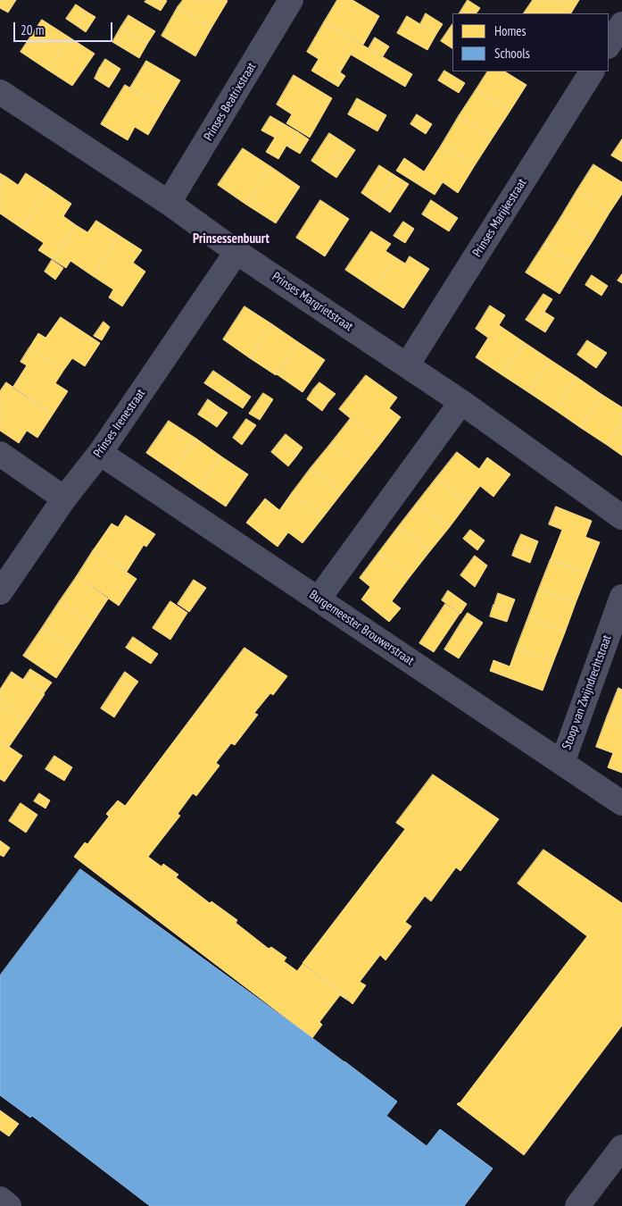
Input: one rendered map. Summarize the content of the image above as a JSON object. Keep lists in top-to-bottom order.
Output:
{
  "streets": {
    "street": [
      "Prinses Beatrixstraat",
      "Prinses Marijkestraat",
      "Prinses Margrietstraat",
      "Prinses Irenestraat",
      "Burgemeester Brouwerstraat",
      "Stoop van Zwijndrechtstraat"
    ]
  },
  "crossings": [
    ["Prinses Beatrixstraat", "Prinses Margrietstraat"],
    ["Prinses Marijkestraat", "Prinses Margrietstraat"],
    ["Prinses Margrietstraat", "Prinses Irenestraat"],
    ["Prinses Irenestraat", "Burgemeester Brouwerstraat"],
    ["Burgemeester Brouwerstraat", "Stoop van Zwijndrechtstraat"]
  ],
  "districts": ["Prinsessenbuurt"],
  "legend": ["Homes", "Schools"],
  "scale_bar": "20 m"
}
